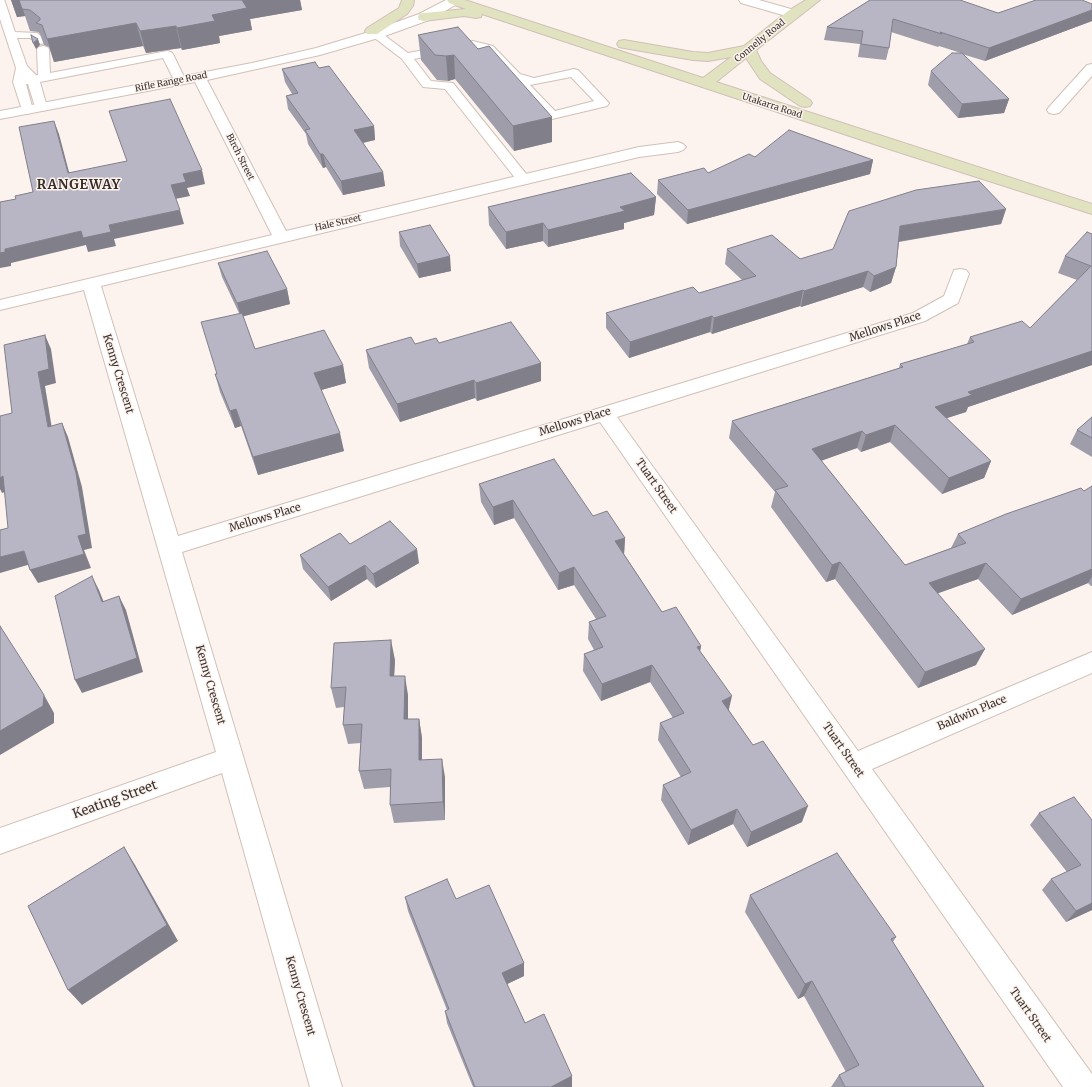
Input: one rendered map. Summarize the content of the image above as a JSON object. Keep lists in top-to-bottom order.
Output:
{
  "streets": {
    "main road": ["Connelly Road", "Utakarra Road"],
    "street": [
      "Rifle Range Road",
      "Birch Street",
      "Hale Street",
      "Mellows Place",
      "Kenny Crescent",
      "Tuart Street",
      "Baldwin Place",
      "Keating Street"
    ]
  },
  "crossings": [
    ["Connelly Road", "Utakarra Road"],
    ["Rifle Range Road", "Utakarra Road"],
    ["Rifle Range Road", "Birch Street"],
    ["Birch Street", "Hale Street"],
    ["Hale Street", "Kenny Crescent"],
    ["Mellows Place", "Kenny Crescent"],
    ["Mellows Place", "Tuart Street"],
    ["Kenny Crescent", "Keating Street"],
    ["Tuart Street", "Baldwin Place"]
  ],
  "districts": ["RANGEWAY"]
}
